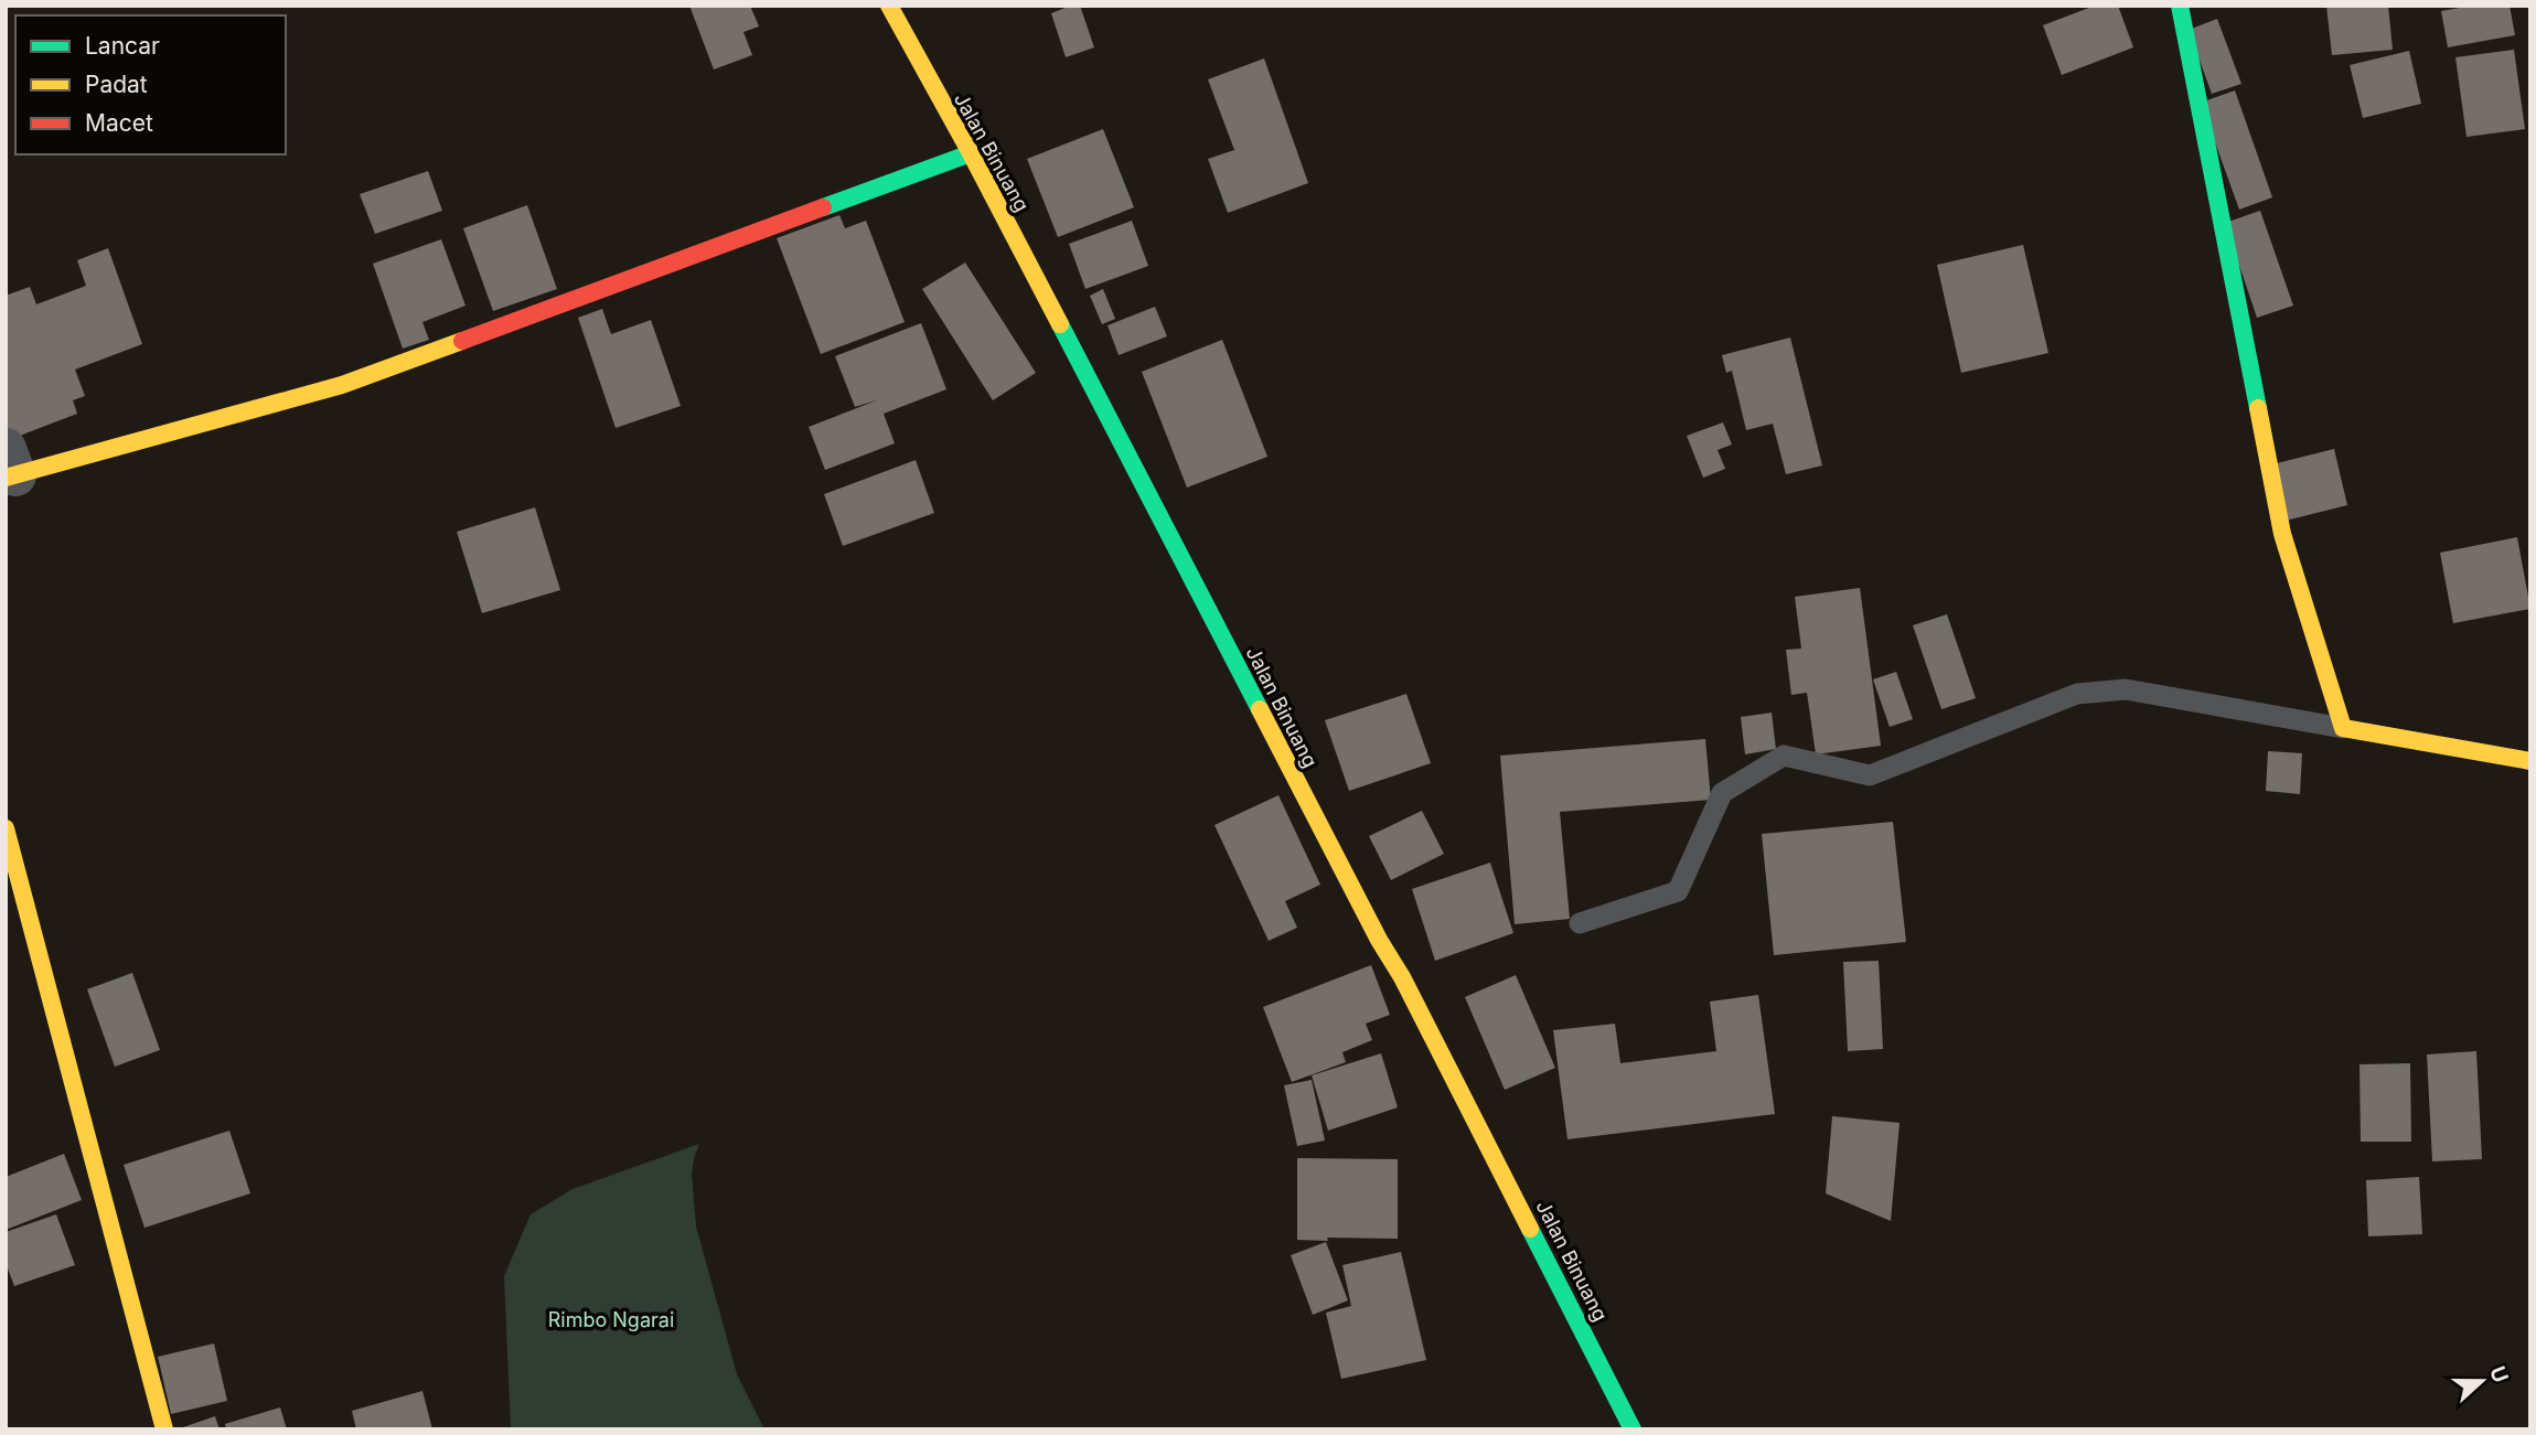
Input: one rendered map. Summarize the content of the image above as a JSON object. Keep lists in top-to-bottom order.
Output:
{
  "streets": {
    "street": ["Jalan Binuang"]
  },
  "parks": ["Rimbo Ngarai"],
  "legend": ["Lancar", "Padat", "Macet"],
  "north": "right"
}
